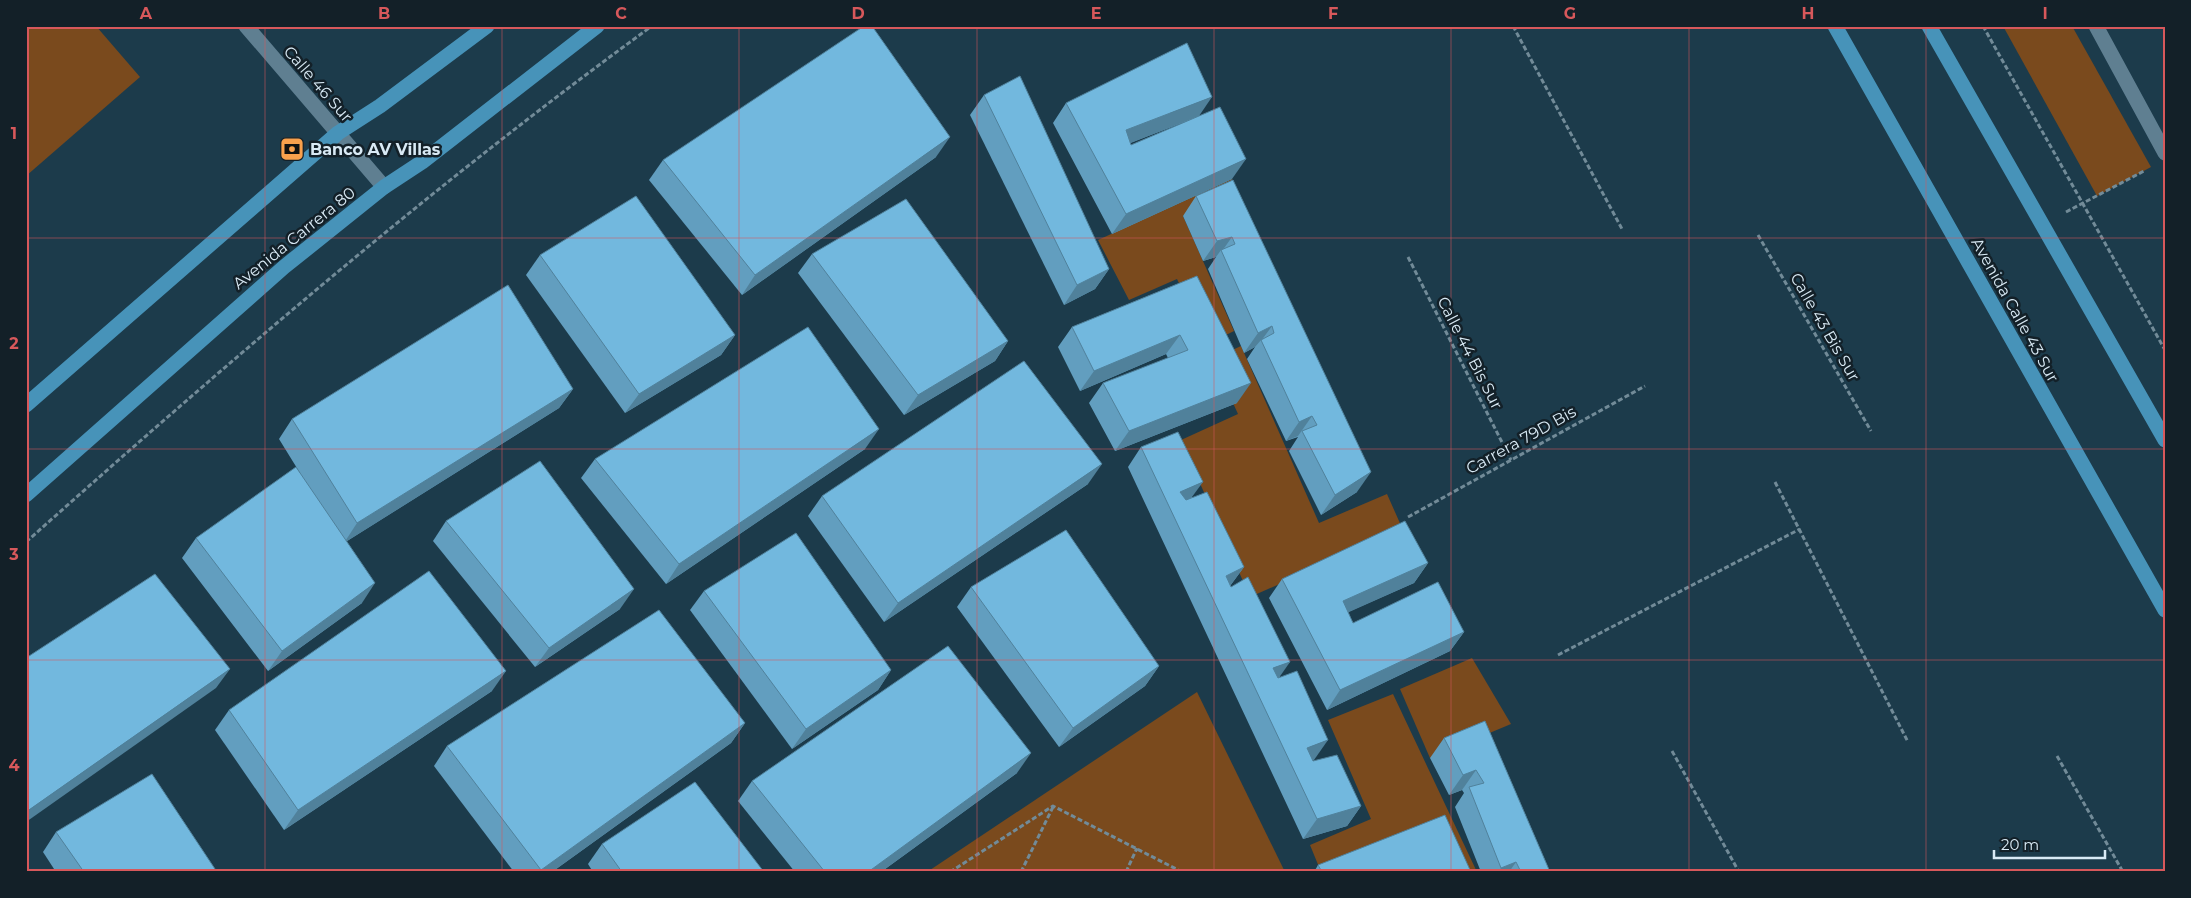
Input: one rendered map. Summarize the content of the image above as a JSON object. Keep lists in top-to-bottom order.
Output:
{
  "streets": {
    "main road": ["Avenida Carrera 80", "Avenida Calle 43 Sur"],
    "street": ["Calle 46 Sur"],
    "path": ["Calle 43 Bis Sur", "Calle 44 Bis Sur", "Carrera 79D Bis"]
  },
  "crossings": [
    ["Calle 46 Sur", "Avenida Carrera 80"],
    ["Calle 44 Bis Sur", "Carrera 79D Bis"]
  ],
  "places": {
    "bank": ["Banco AV Villas"]
  },
  "scale_bar": "20 m",
  "grid": {
    "columns": [
      "A",
      "B",
      "C",
      "D",
      "E",
      "F",
      "G",
      "H",
      "I"
    ],
    "rows": [
      "1",
      "2",
      "3",
      "4"
    ]
  }
}
